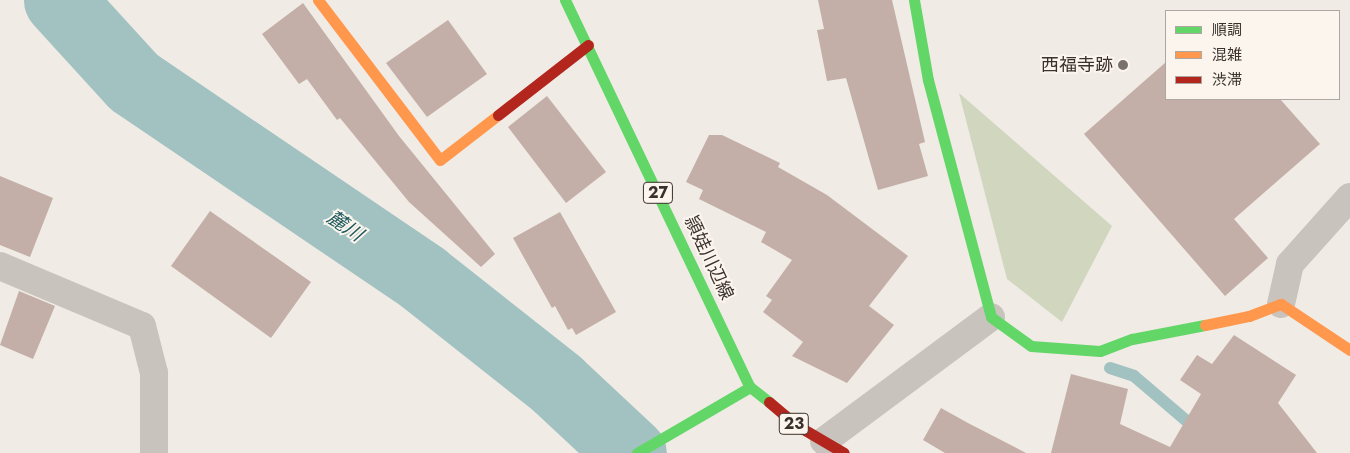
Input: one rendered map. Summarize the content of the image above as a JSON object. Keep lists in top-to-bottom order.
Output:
{
  "streets": {
    "street": ["27", "頴娃川辺線", "23"]
  },
  "crossings": [
    ["頴娃川辺線", "23"]
  ],
  "water": ["麓川"],
  "places": ["西福寺跡"],
  "legend": ["順調", "混雑", "渋滞"]
}
